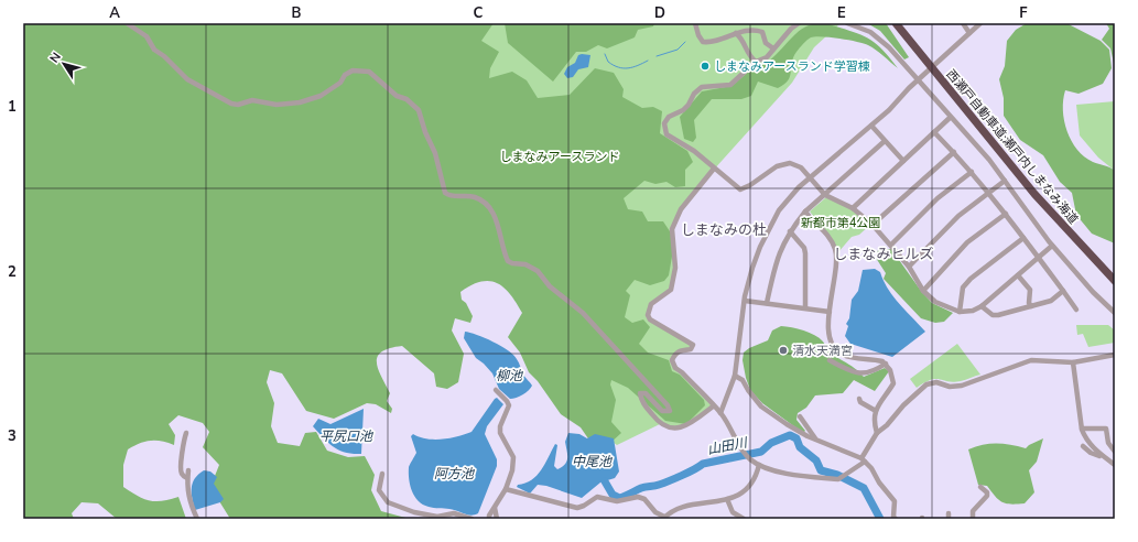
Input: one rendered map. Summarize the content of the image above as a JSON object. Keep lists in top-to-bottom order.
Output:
{
  "streets": {
    "highway": ["西瀬戸自動車道;瀬戸内しまなみ海道"]
  },
  "districts": ["しまなみの杜", "しまなみヒルズ"],
  "water": [
    "柳池",
    "平尻口池",
    "山田川",
    "中尾池",
    "阿方池"
  ],
  "parks": ["しまなみアースランド", "新都市第4公園"],
  "places": ["しまなみアースランド学習棟", "清水天満宮"],
  "north": "top left",
  "grid": {
    "columns": [
      "A",
      "B",
      "C",
      "D",
      "E",
      "F"
    ],
    "rows": ["1", "2", "3"]
  }
}
